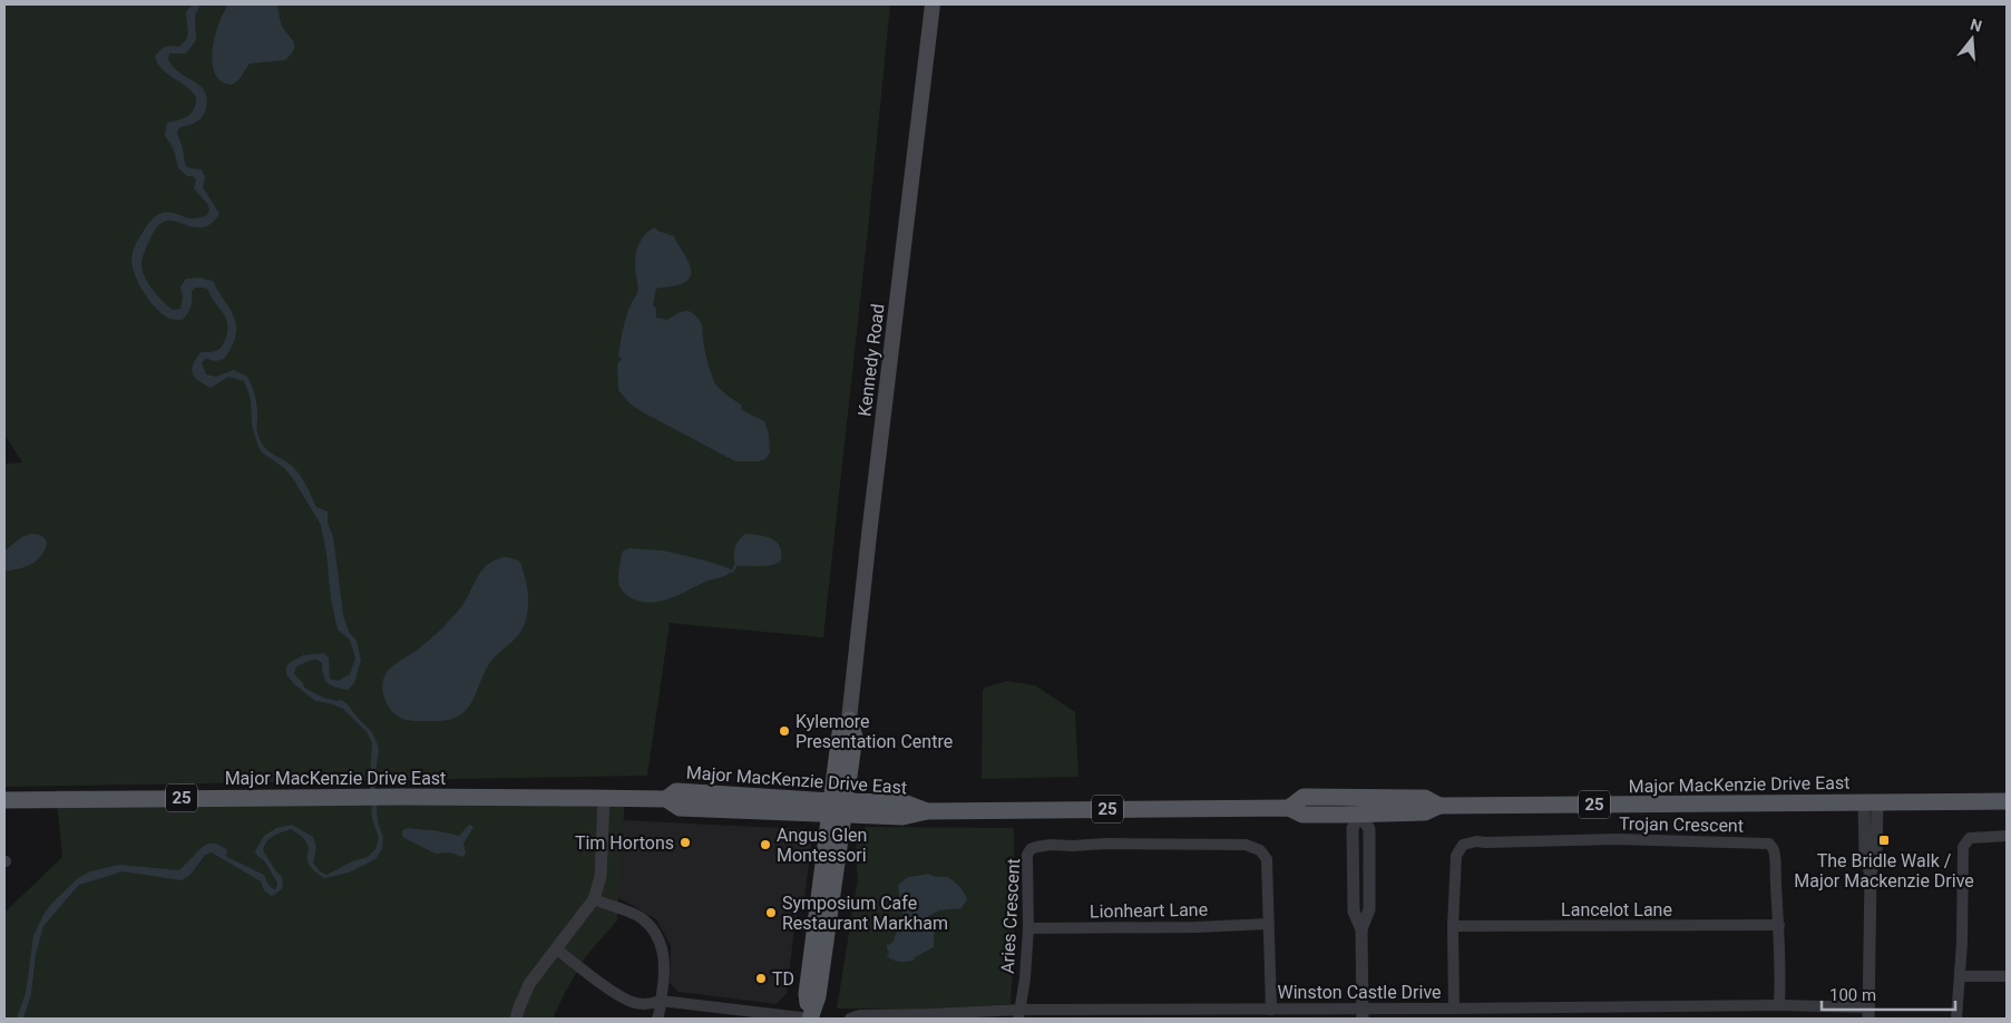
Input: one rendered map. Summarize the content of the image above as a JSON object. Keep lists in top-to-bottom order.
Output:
{
  "streets": {
    "main road": ["Kennedy Road", "Major MacKenzie Drive East", "25"],
    "street": [
      "Trojan Crescent",
      "Lancelot Lane",
      "Lionheart Lane",
      "Aries Crescent",
      "Winston Castle Drive"
    ]
  },
  "crossings": [
    ["Kennedy Road", "Major MacKenzie Drive East"],
    ["Trojan Crescent", "Lancelot Lane"],
    ["Trojan Crescent", "Winston Castle Drive"],
    ["Lionheart Lane", "Aries Crescent"],
    ["Aries Crescent", "Winston Castle Drive"]
  ],
  "places": {
    "other": [
      "Kylemore Presentation Centre",
      "Tim Hortons",
      "Angus Glen Montessori",
      "Symposium Cafe Restaurant Markham",
      "TD"
    ],
    "transit": ["The Bridle Walk / Major Mackenzie Drive"]
  },
  "scale_bar": "100 m",
  "north": "top"
}
